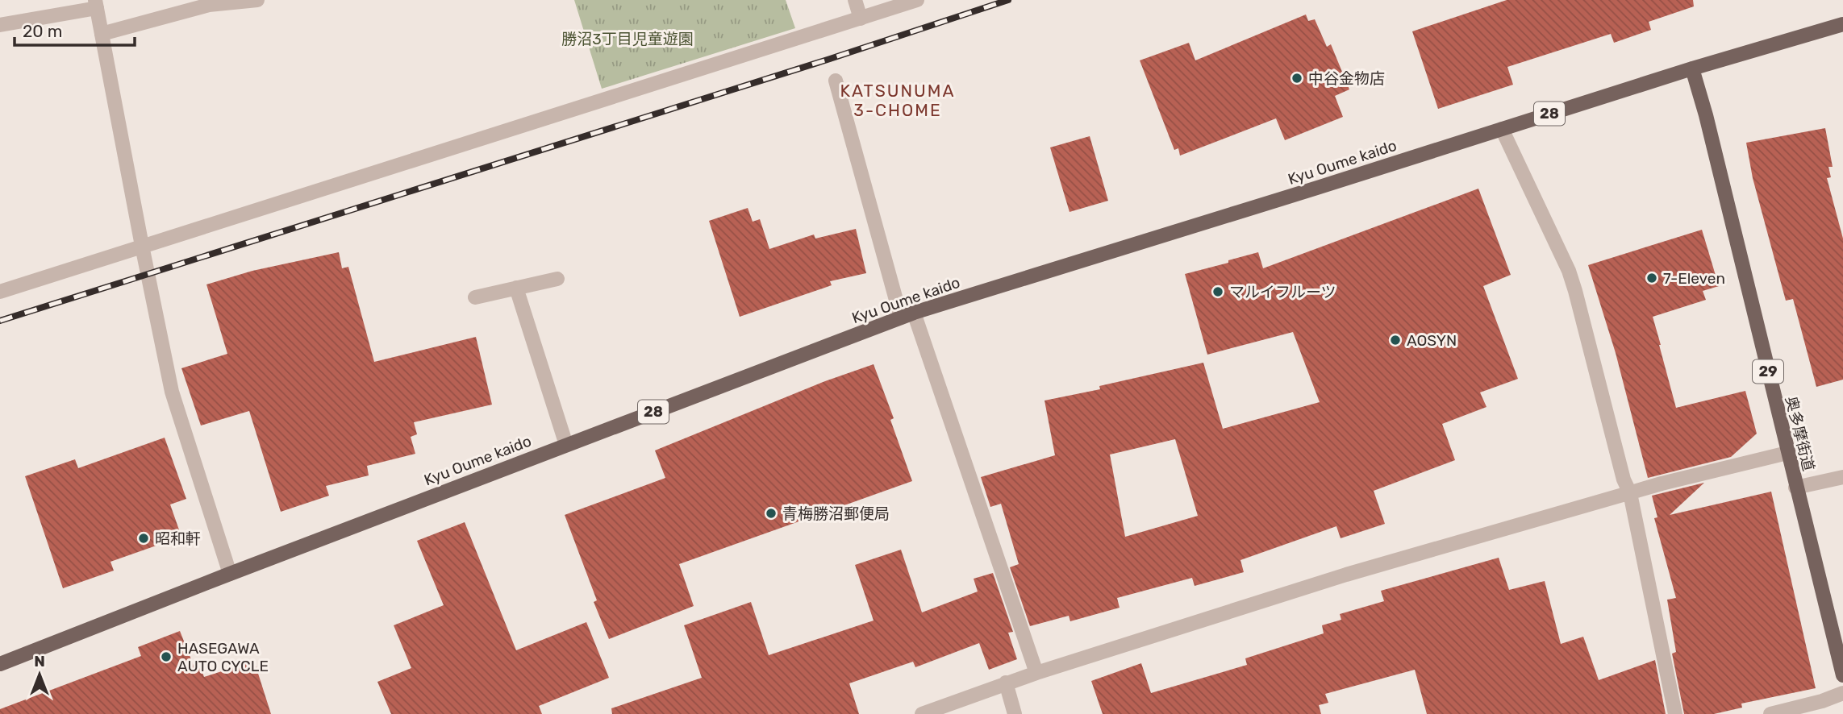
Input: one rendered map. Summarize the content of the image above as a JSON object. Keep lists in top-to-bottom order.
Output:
{
  "streets": {
    "main road": [
      "28",
      "Kyu Oume kaido",
      "29",
      "奥多摩街道"
    ]
  },
  "crossings": [
    ["Kyu Oume kaido", "奥多摩街道"]
  ],
  "districts": ["KATSUNUMA 3-CHOME"],
  "parks": ["勝沼3丁目児童遊園"],
  "places": [
    "中谷金物店",
    "7-Eleven",
    "マルイフルーツ",
    "AOSYN",
    "青梅勝沼郵便局",
    "昭和軒",
    "HASEGAWA AUTO CYCLE"
  ],
  "scale_bar": "20 m",
  "north": "top"
}
